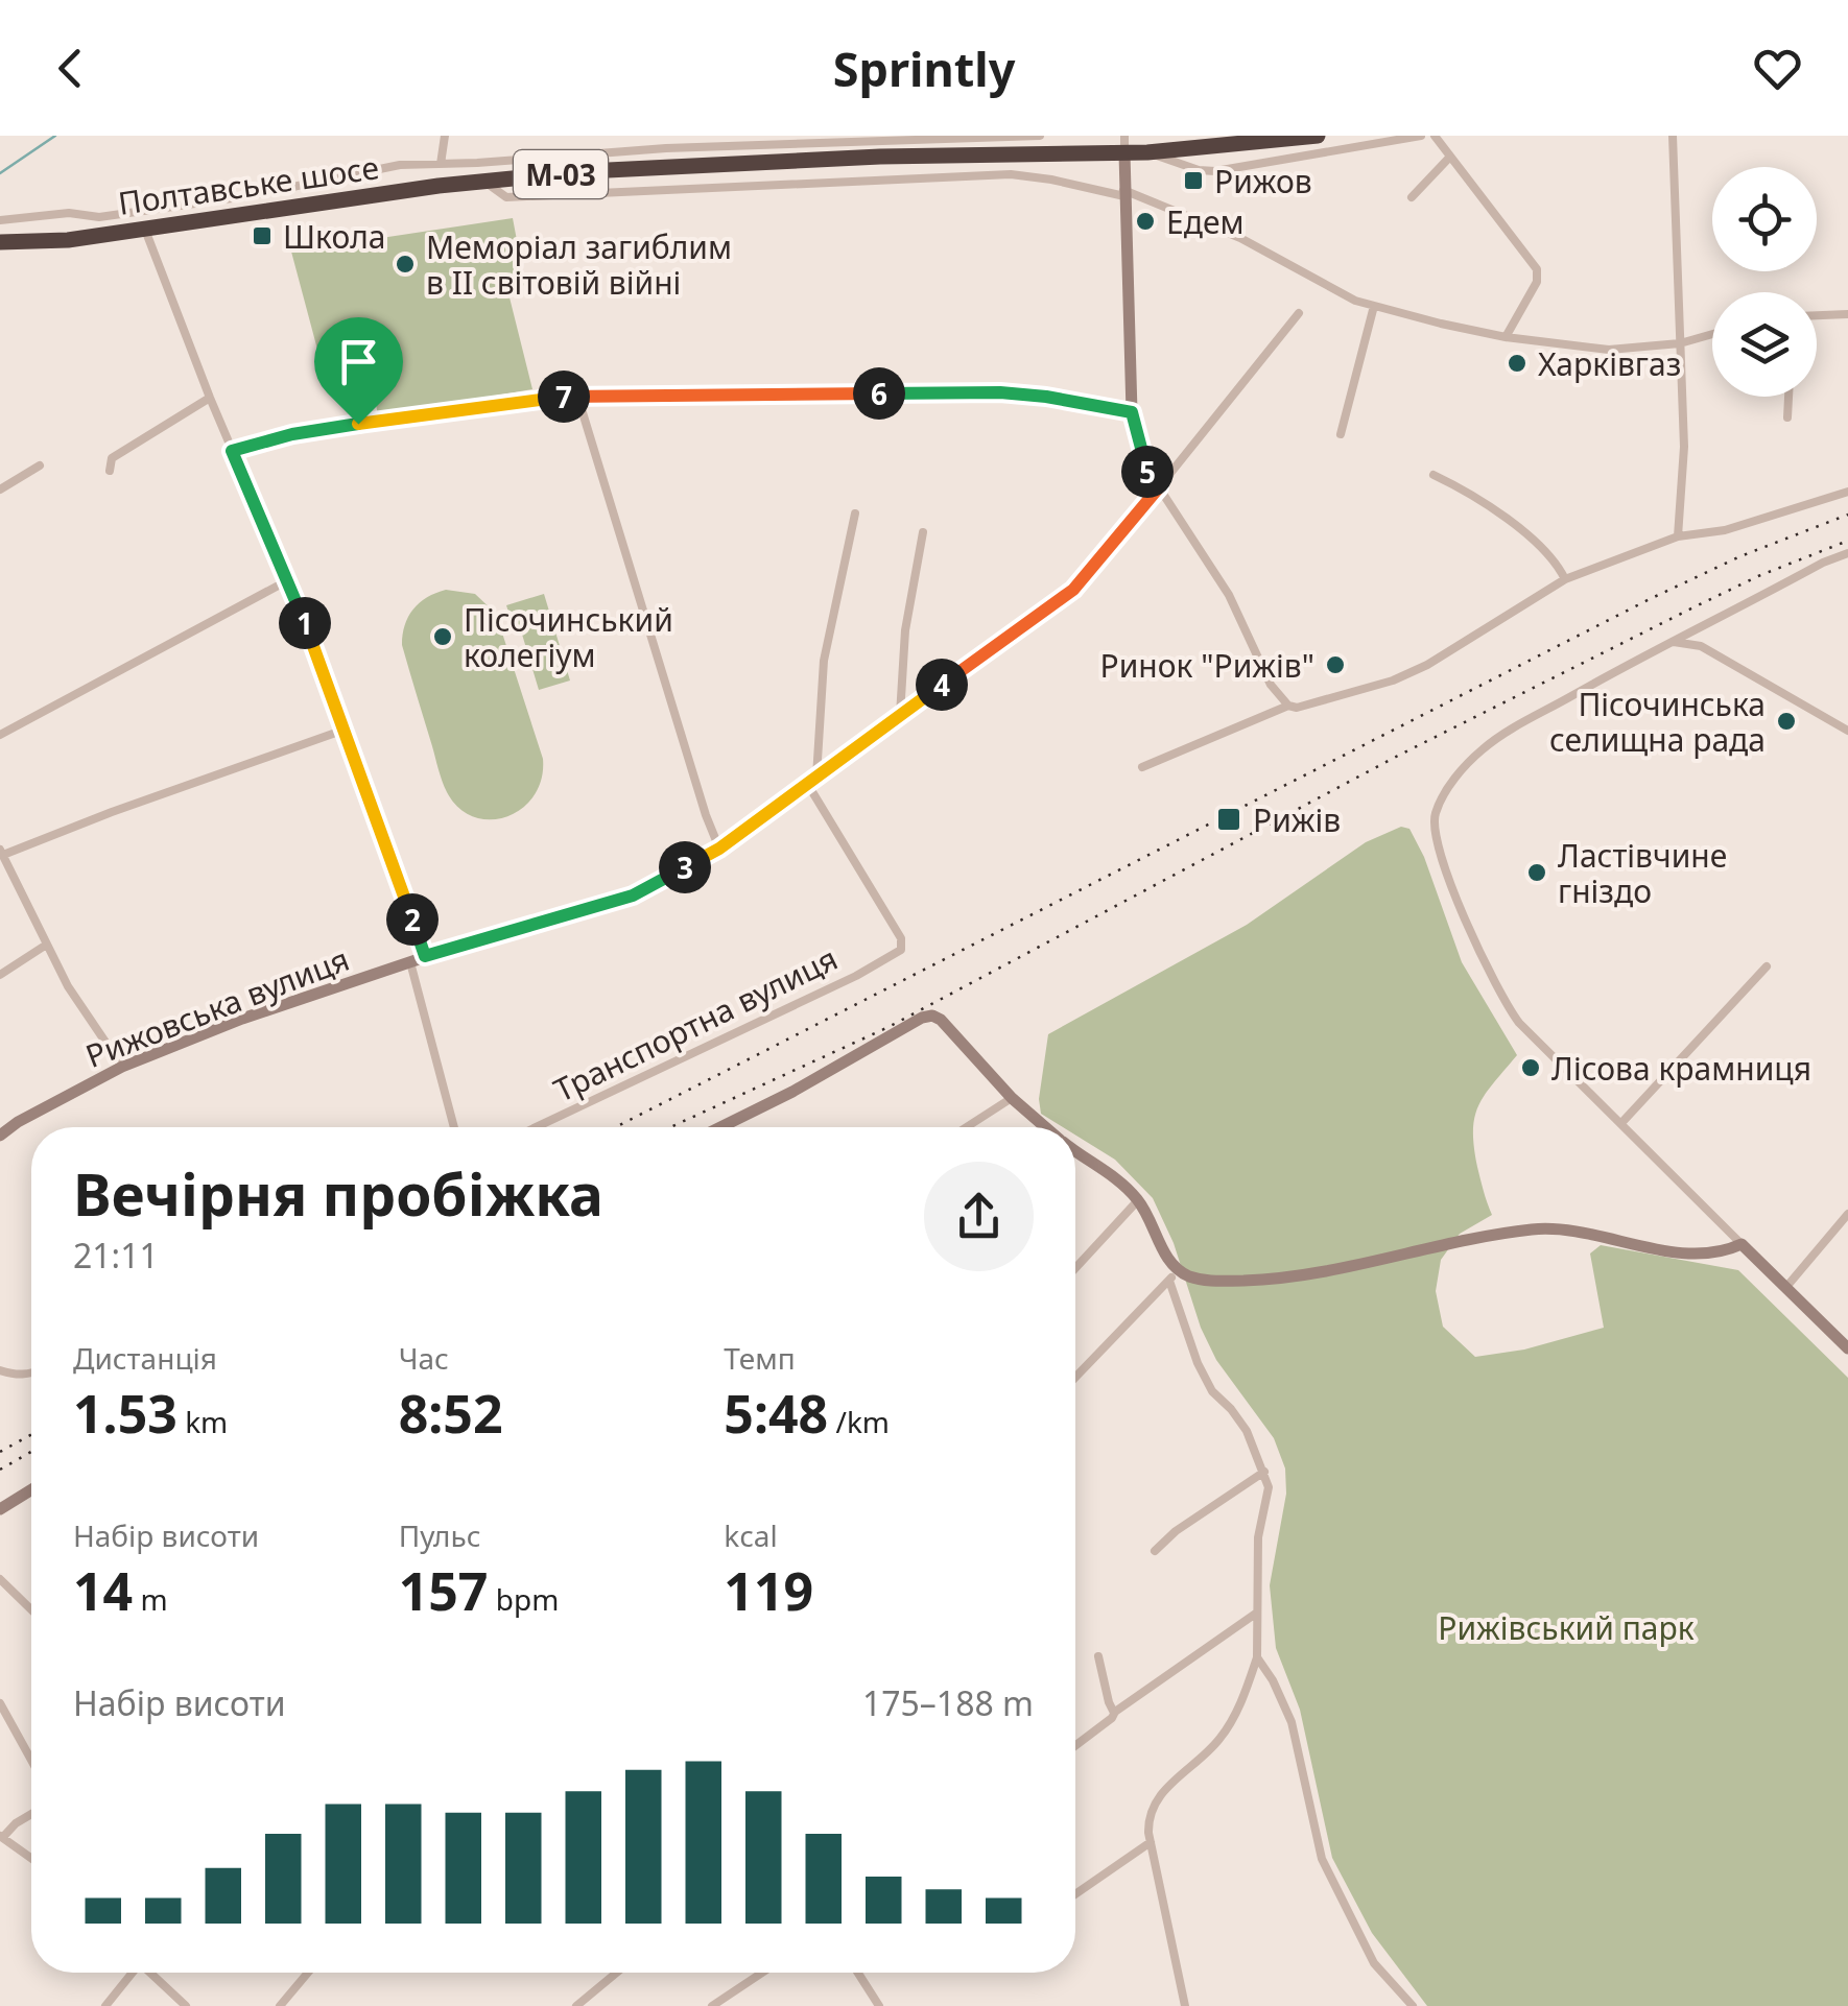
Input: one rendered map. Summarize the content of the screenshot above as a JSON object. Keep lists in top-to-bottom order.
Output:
{
  "streets": {
    "highway": ["М-03", "Полтавське шосе"],
    "street": ["Рижовська вулиця", "Транспортна вулиця"]
  },
  "crossings": [
    ["Рижовська вулиця", "Транспортна вулиця"]
  ],
  "parks": ["Рижівський парк"],
  "places": {
    "transit": ["Рижов", "Школа", "Рижів"],
    "other": [
      "Едем",
      "Меморіал загиблим в II світовій війні",
      "Харківгаз",
      "Пісочинський колегіум",
      "Ринок \"Рижів\"",
      "Пісочинська селищна рада",
      "Ластівчине гніздо",
      "Лісова крамниця"
    ]
  },
  "page": {
    "header": "Sprintly",
    "pins": [
      "6",
      "7",
      "5",
      "1",
      "4",
      "3",
      "2"
    ],
    "heading": ["Вечірня пробіжка", "21:11"],
    "stats": [
      ["Дистанція", "1.53 km"],
      ["Час", "8:52"],
      ["Темп", "5:48 /km"],
      ["Набір висоти", "14 m"],
      ["Пульс", "157 bpm"],
      ["kcal", "119"]
    ],
    "chart": ["Набір висоти", "175–188 m"]
  }
}
